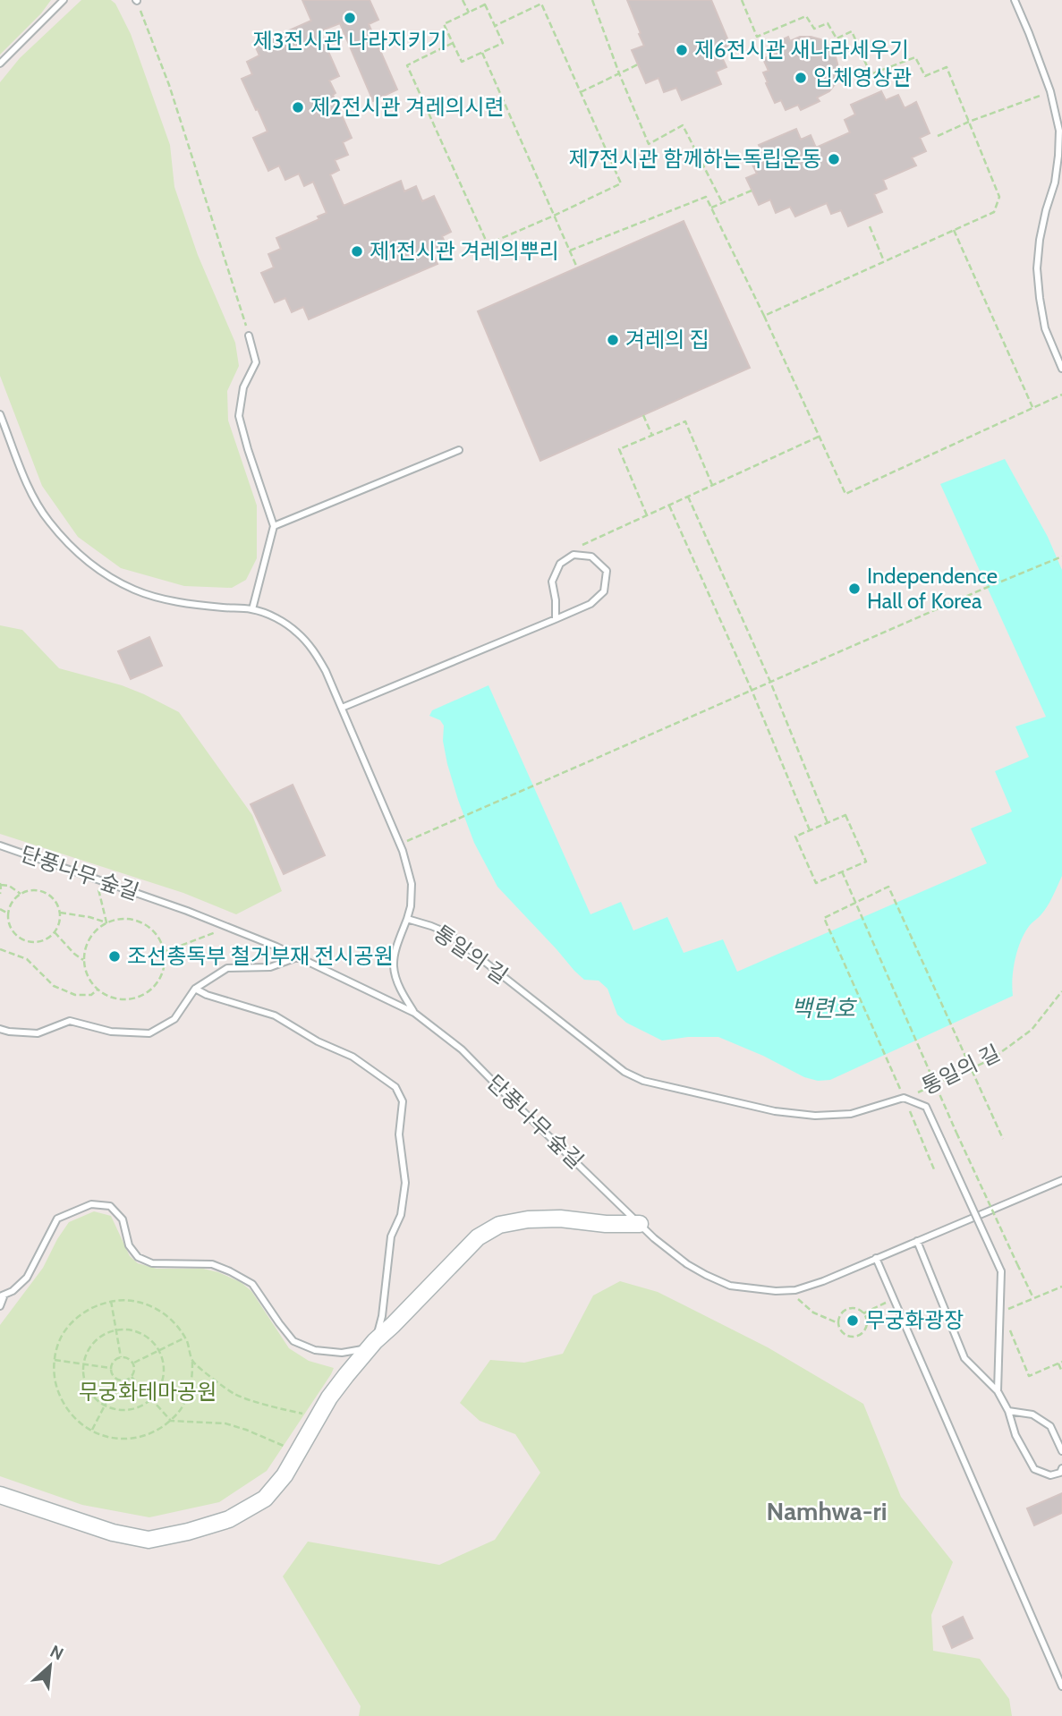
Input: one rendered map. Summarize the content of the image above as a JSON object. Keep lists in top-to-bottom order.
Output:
{
  "streets": {
    "lane": ["단풍나무 숲길", "통일의 길"]
  },
  "districts": ["Namhwa-ri"],
  "water": ["백련호"],
  "parks": ["무궁화테마공원"],
  "places": [
    "제3전시관 나라지키기",
    "제6전시관 새나라세우기",
    "입체영상관",
    "제2전시관 겨레의시련",
    "제7전시관 함께하는독립운동",
    "제1전시관 겨레의뿌리",
    "겨레의 집",
    "Independence Hall of Korea",
    "조선총독부 철거부재 전시공원",
    "무궁화광장"
  ],
  "north": "top right"
}
